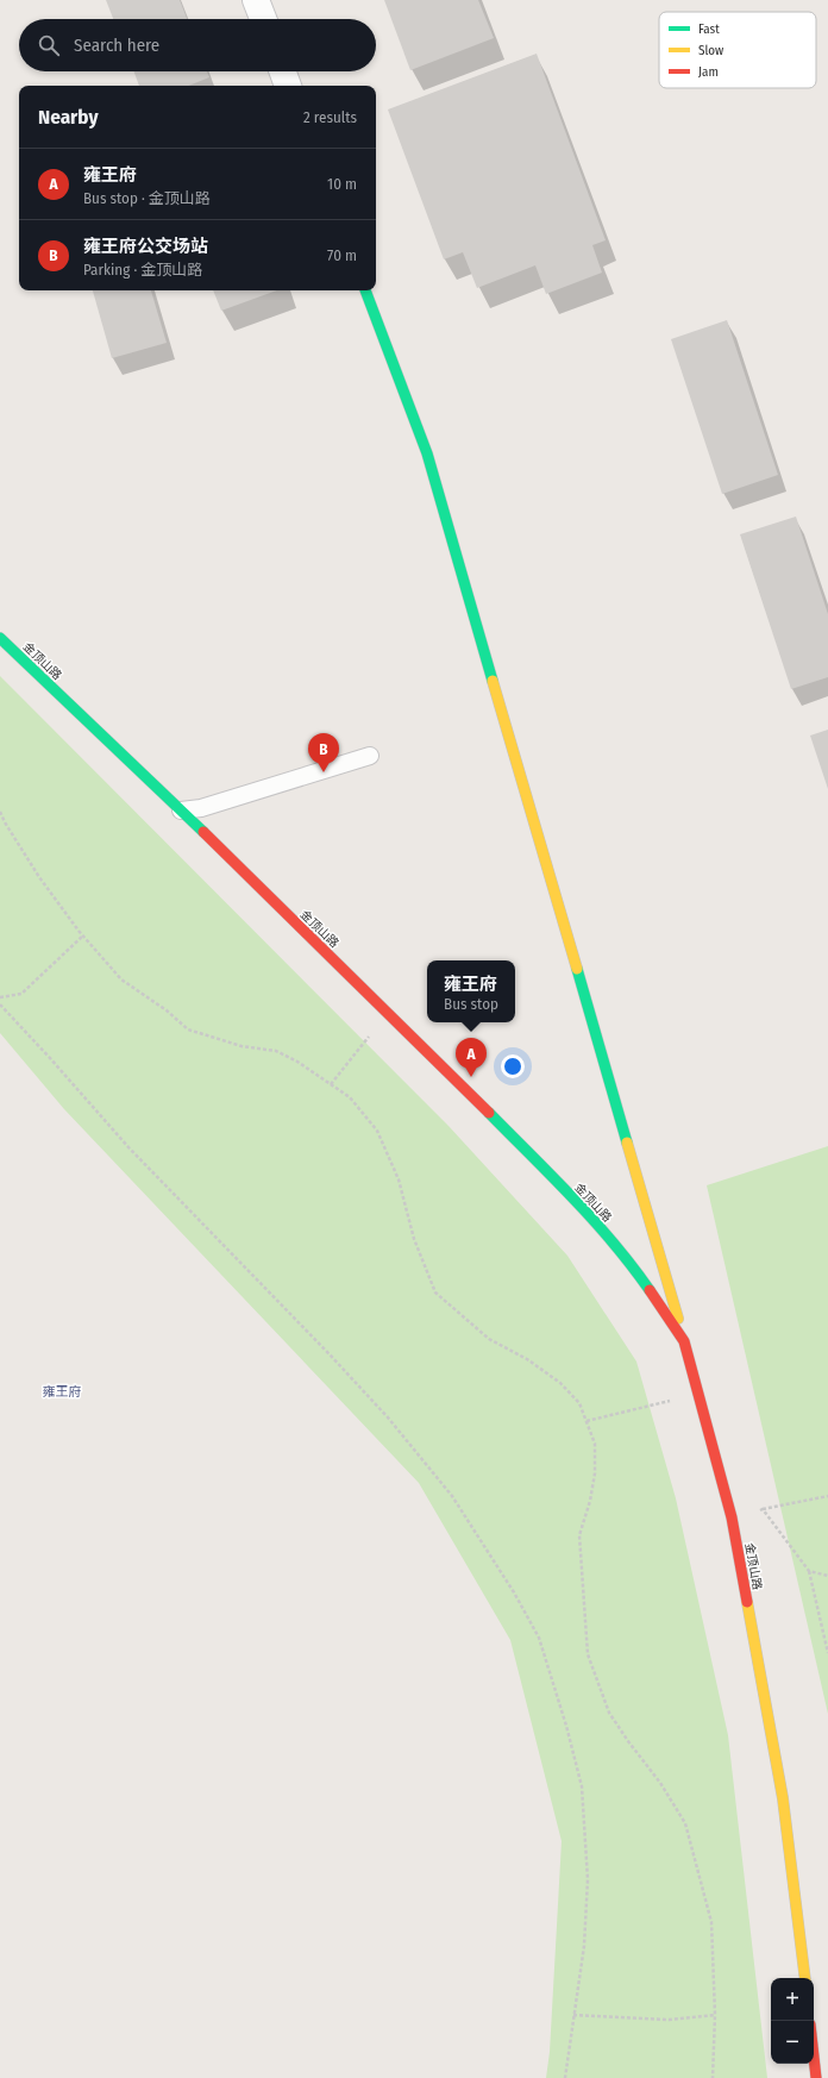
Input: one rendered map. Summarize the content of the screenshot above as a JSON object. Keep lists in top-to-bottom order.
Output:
{
  "streets": {
    "street": ["金顶山路"]
  },
  "districts": ["雍王府"],
  "legend": ["Fast", "Slow", "Jam"],
  "page": {
    "search": "Search here",
    "heading": ["Nearby", "2 results"],
    "list": [
      {
        "mark": "A",
        "name": "雍王府",
        "note": "Bus stop · 金顶山路",
        "value": "10 m"
      },
      {
        "mark": "B",
        "name": "雍王府公交场站",
        "note": "Parking · 金顶山路",
        "value": "70 m"
      }
    ],
    "pins": ["B", "A"],
    "popup": ["雍王府", "Bus stop"],
    "map_buttons": ["+", "−"]
  }
}
